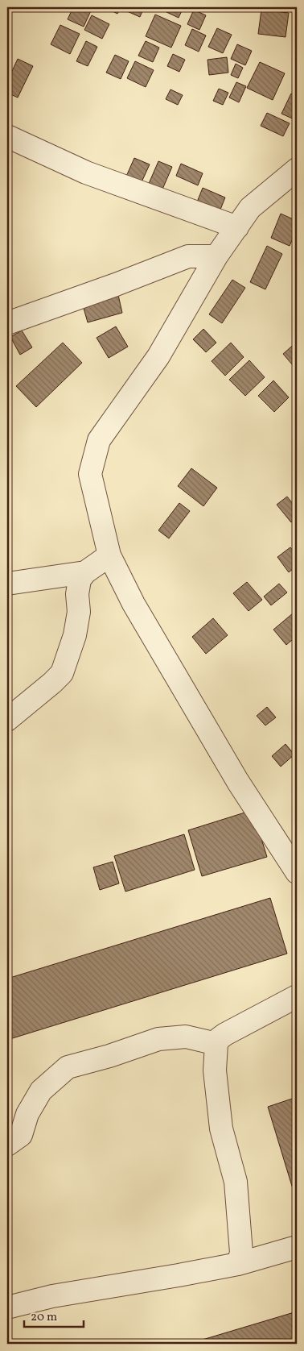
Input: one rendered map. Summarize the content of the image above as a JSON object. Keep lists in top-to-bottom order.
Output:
{
  "scale_bar": "20 m"
}
